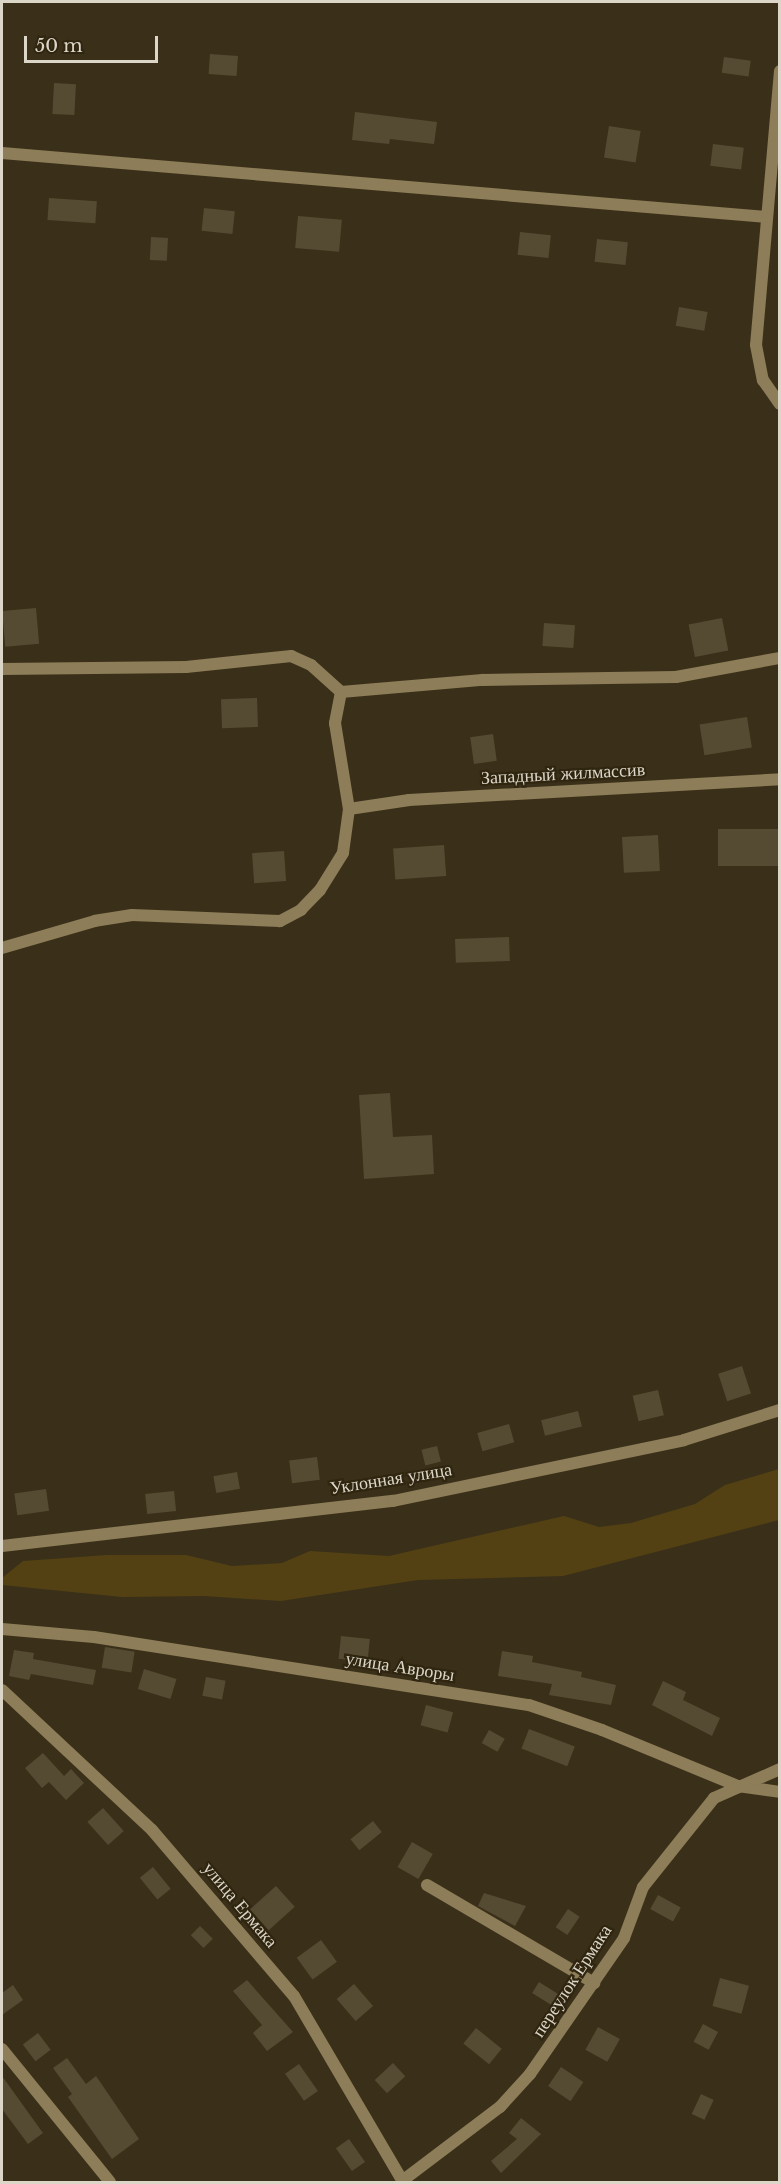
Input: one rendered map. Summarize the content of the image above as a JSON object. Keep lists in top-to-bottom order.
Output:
{
  "streets": {
    "street": [
      "Западный жилмассив",
      "Уклонная улица",
      "улица Авроры",
      "улица Ермака",
      "переулок Ермака"
    ]
  },
  "crossings": [
    ["улица Авроры", "переулок Ермака"],
    ["улица Ермака", "переулок Ермака"]
  ],
  "scale_bar": "50 m"
}
